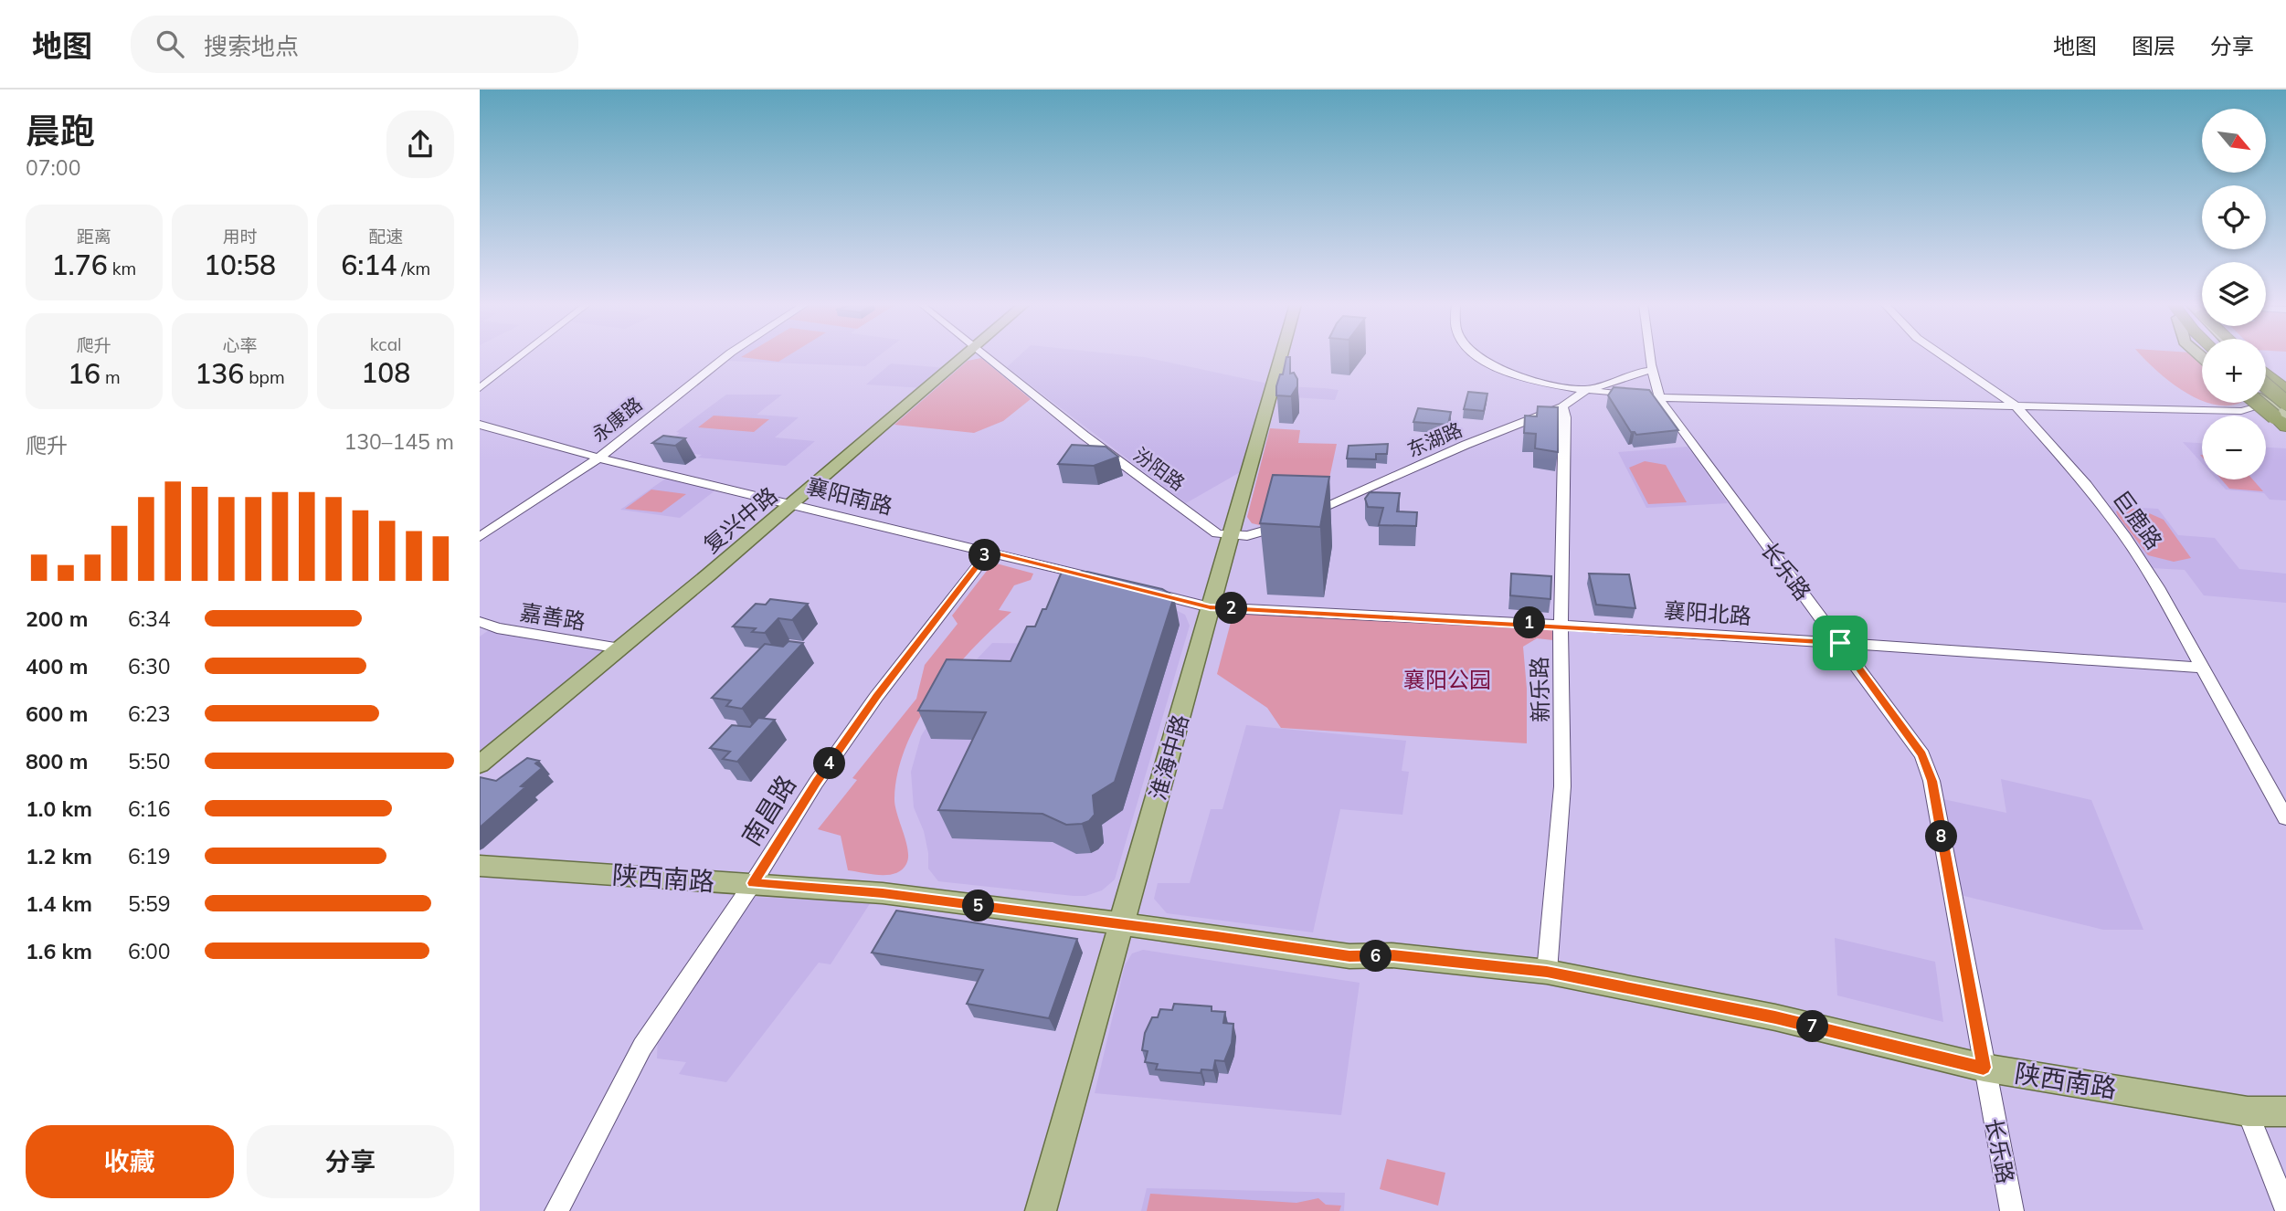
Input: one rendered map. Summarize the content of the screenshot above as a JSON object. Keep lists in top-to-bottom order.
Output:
{
  "streets": {
    "main road": ["复兴中路", "淮海中路", "陕西南路"],
    "street": [
      "永康路",
      "东湖路",
      "汾阳路",
      "襄阳南路",
      "巨鹿路",
      "长乐路",
      "襄阳北路",
      "嘉善路",
      "新乐路",
      "南昌路"
    ]
  },
  "crossings": [
    ["永康路", "襄阳南路"],
    ["东湖路", "汾阳路"],
    ["东湖路", "长乐路"],
    ["东湖路", "新乐路"],
    ["东湖路", "淮海中路"],
    ["汾阳路", "淮海中路"],
    ["襄阳南路", "复兴中路"],
    ["襄阳南路", "南昌路"],
    ["复兴中路", "嘉善路"],
    ["巨鹿路", "襄阳北路"],
    ["长乐路", "襄阳北路"],
    ["长乐路", "陕西南路"],
    ["襄阳北路", "新乐路"],
    ["襄阳北路", "淮海中路"],
    ["新乐路", "陕西南路"],
    ["淮海中路", "陕西南路"],
    ["南昌路", "陕西南路"]
  ],
  "parks": ["襄阳公园"],
  "north": "bottom right",
  "page": {
    "header": "地图",
    "search": "搜索地点",
    "nav": ["地图", "图层", "分享"],
    "heading": ["晨跑", "07:00"],
    "map_buttons": ["+", "−"],
    "stats": [
      ["距离", "1.76 km"],
      ["用时", "10:58"],
      ["配速", "6:14 /km"],
      ["爬升", "16 m"],
      ["心率", "136 bpm"],
      ["kcal", "108"]
    ],
    "chart": ["爬升", "130–145 m"],
    "pins": [
      "3",
      "2",
      "1",
      "4",
      "8",
      "5",
      "6",
      "7"
    ],
    "list": [
      {
        "name": "200 m",
        "note": "6:34"
      },
      {
        "name": "400 m",
        "note": "6:30"
      },
      {
        "name": "600 m",
        "note": "6:23"
      },
      {
        "name": "800 m",
        "note": "5:50"
      },
      {
        "name": "1.0 km",
        "note": "6:16"
      },
      {
        "name": "1.2 km",
        "note": "6:19"
      },
      {
        "name": "1.4 km",
        "note": "5:59"
      },
      {
        "name": "1.6 km",
        "note": "6:00"
      }
    ],
    "buttons": ["收藏", "分享"]
  }
}
